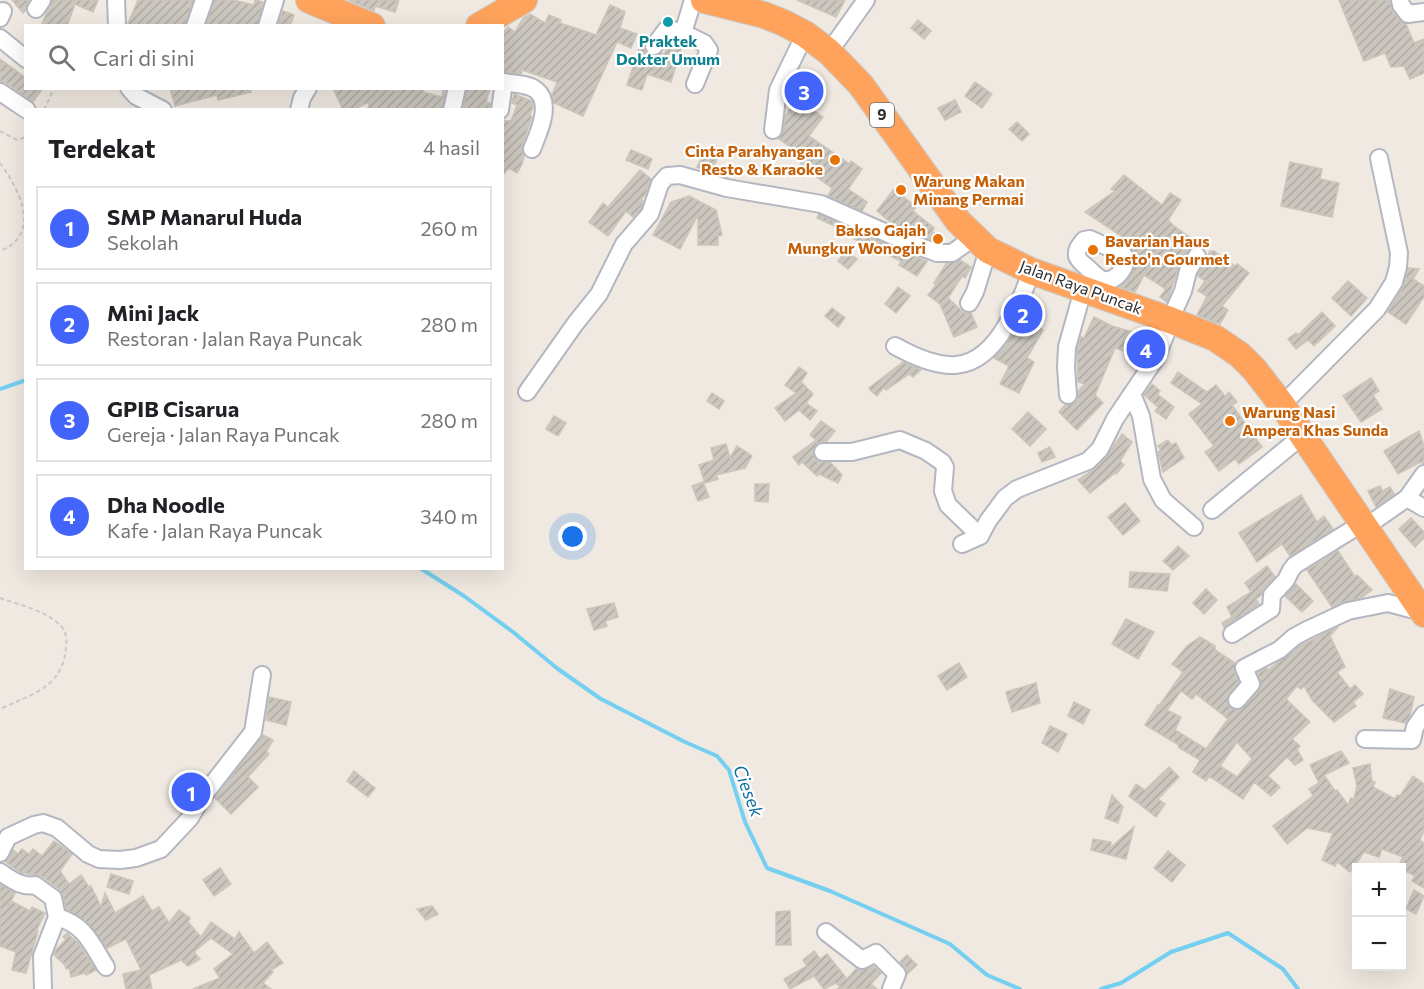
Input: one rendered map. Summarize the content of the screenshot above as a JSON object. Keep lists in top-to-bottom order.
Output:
{
  "streets": {
    "highway": ["9", "Jalan Raya Puncak"]
  },
  "water": ["Ciesek"],
  "places": [
    "Praktek Dokter Umum",
    "Cinta Parahyangan Resto & Karaoke",
    "Warung Makan Minang Permai",
    "Bakso Gajah Mungkur Wonogiri",
    "Bavarian Haus Resto'n Gourmet",
    "Warung Nasi Ampera Khas Sunda"
  ],
  "page": {
    "search": "Cari di sini",
    "pins": [
      "3",
      "2",
      "4",
      "1"
    ],
    "heading": ["Terdekat", "4 hasil"],
    "list": [
      {
        "mark": "1",
        "name": "SMP Manarul Huda",
        "note": "Sekolah",
        "value": "260 m"
      },
      {
        "mark": "2",
        "name": "Mini Jack",
        "note": "Restoran · Jalan Raya Puncak",
        "value": "280 m"
      },
      {
        "mark": "3",
        "name": "GPIB Cisarua",
        "note": "Gereja · Jalan Raya Puncak",
        "value": "280 m"
      },
      {
        "mark": "4",
        "name": "Dha Noodle",
        "note": "Kafe · Jalan Raya Puncak",
        "value": "340 m"
      }
    ],
    "map_buttons": ["+", "−"]
  }
}
